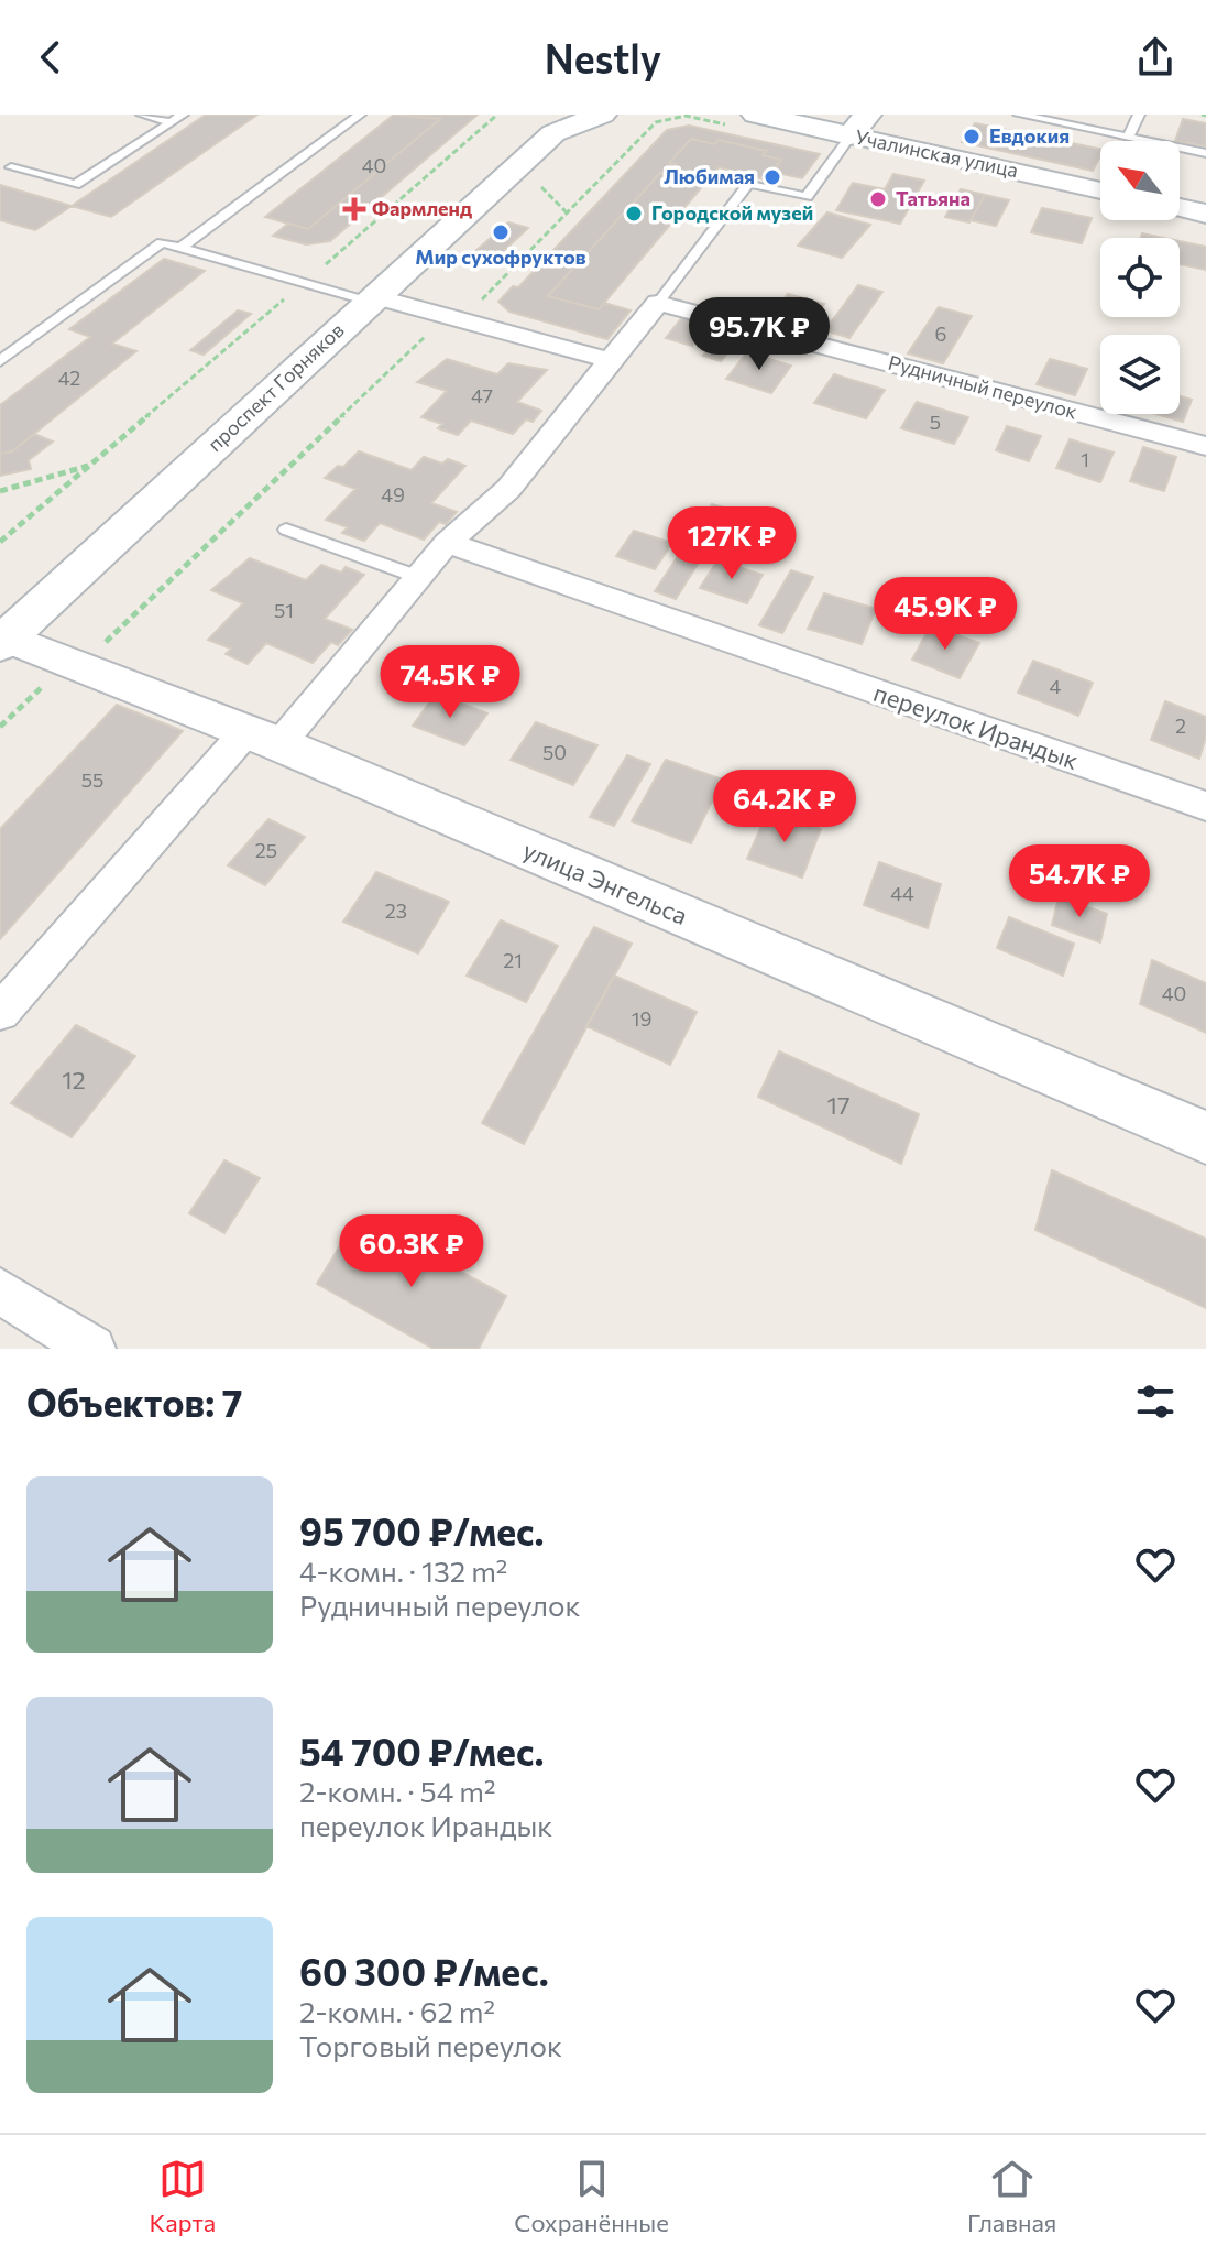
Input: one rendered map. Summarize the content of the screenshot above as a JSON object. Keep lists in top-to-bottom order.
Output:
{
  "streets": {
    "main road": ["Учалинская улица", "проспект Горняков"],
    "street": ["Рудничный переулок", "переулок Ирандык", "улица Энгельса"]
  },
  "crossings": [
    ["проспект Горняков", "улица Энгельса"]
  ],
  "places": {
    "other": [
      "Евдокия",
      "Любимая",
      "Татьяна",
      "Городской музей",
      "Мир сухофруктов"
    ],
    "health": ["Фармленд"]
  },
  "house_numbers": [
    "40",
    "6",
    "42",
    "47",
    "5",
    "1",
    "49",
    "51",
    "4",
    "2",
    "50",
    "55",
    "25",
    "44",
    "23",
    "21",
    "40",
    "19",
    "12",
    "17"
  ],
  "north": "top left",
  "page": {
    "header": "Nestly",
    "price": [
      "95.7K ₽",
      "127K ₽",
      "45.9K ₽",
      "74.5K ₽",
      "64.2K ₽",
      "54.7K ₽",
      "60.3K ₽"
    ],
    "heading": "Объектов: 7",
    "list": [
      {
        "name": "95 700 ₽/мес.",
        "note": "4-комн. · 132 m² · Рудничный переулок"
      },
      {
        "name": "54 700 ₽/мес.",
        "note": "2-комн. · 54 m² · переулок Ирандык"
      },
      {
        "name": "60 300 ₽/мес.",
        "note": "2-комн. · 62 m² · Торговый переулок"
      }
    ],
    "tabs": ["Карта", "Сохранённые", "Главная"]
  }
}
